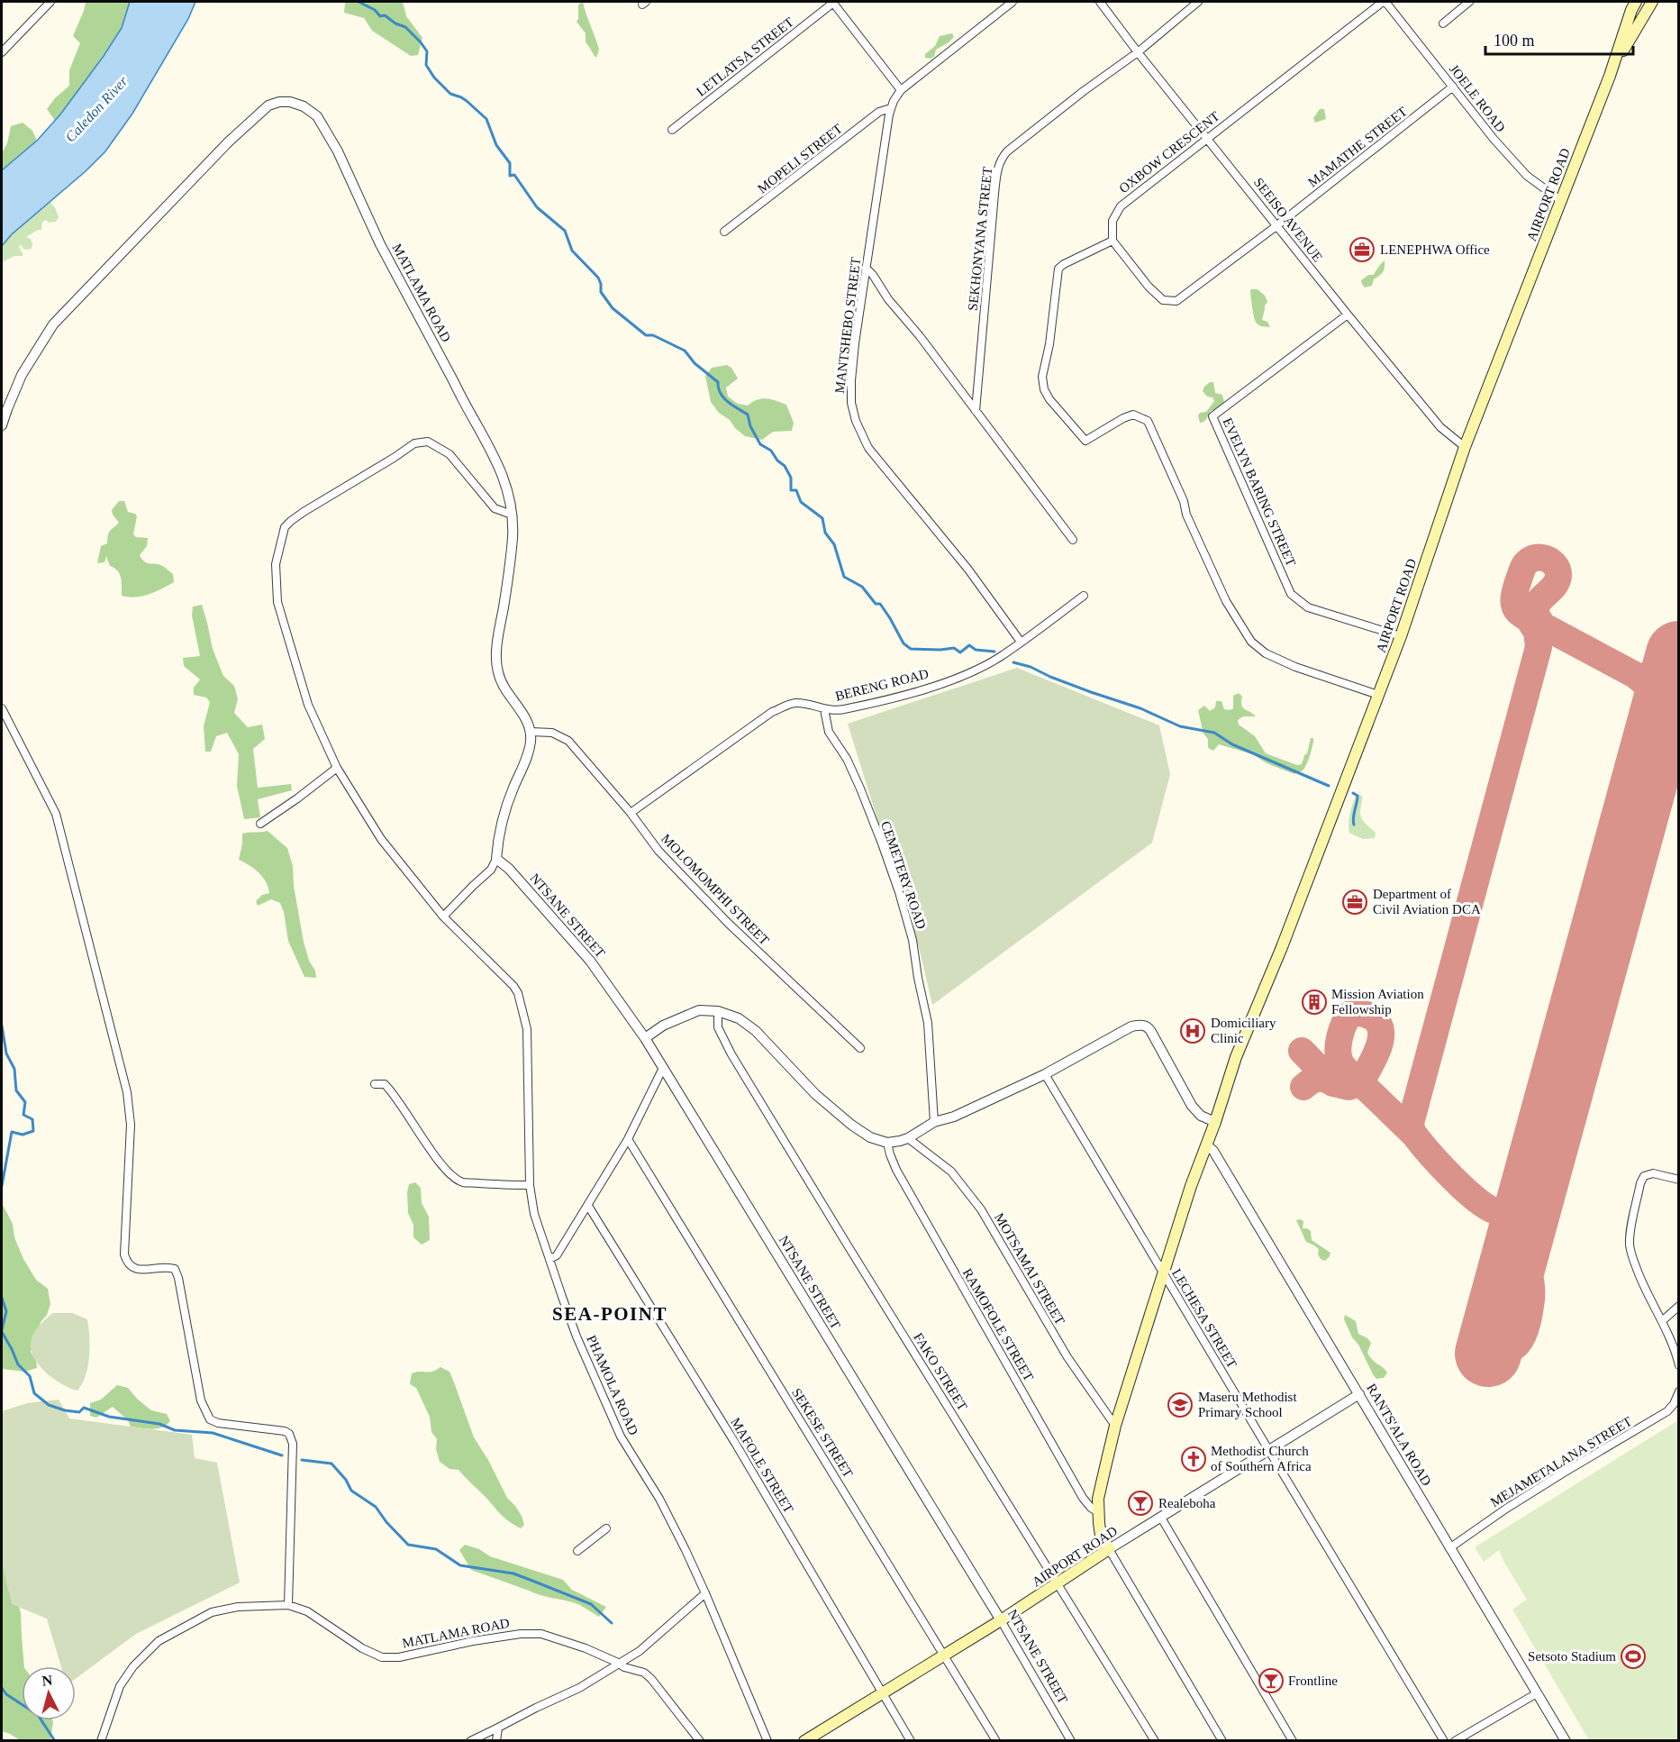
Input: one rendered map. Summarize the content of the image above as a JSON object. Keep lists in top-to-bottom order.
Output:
{
  "streets": {
    "main road": ["AIRPORT ROAD"],
    "street": [
      "LETLATSA STREET",
      "JOELE ROAD",
      "MAMATHE STREET",
      "OXBOW CRESCENT",
      "MOPELI STREET",
      "SEEISO AVENUE",
      "SEKHONYANA STREET",
      "MATLAMA ROAD",
      "MANTSHEBO STREET",
      "EVELYN BARING STREET",
      "BERENG ROAD",
      "CEMETERY ROAD",
      "MOLOMOMPHI STREET",
      "NTSANE STREET",
      "MOTSAMAI STREET",
      "LECHESA STREET",
      "RAMOFOLE STREET",
      "FAKO STREET",
      "PHAMOLA ROAD",
      "SEKESE STREET",
      "RANTS'ALA ROAD",
      "MEJAMETALANA STREET",
      "MAFOLE STREET"
    ]
  },
  "crossings": [
    ["JOELE ROAD", "MAMATHE STREET"],
    ["JOELE ROAD", "OXBOW CRESCENT"],
    ["JOELE ROAD", "AIRPORT ROAD"],
    ["MAMATHE STREET", "SEEISO AVENUE"],
    ["OXBOW CRESCENT", "SEEISO AVENUE"],
    ["MOPELI STREET", "MANTSHEBO STREET"],
    ["AIRPORT ROAD", "SEEISO AVENUE"],
    ["AIRPORT ROAD", "EVELYN BARING STREET"],
    ["AIRPORT ROAD", "NTSANE STREET"],
    ["AIRPORT ROAD", "MOTSAMAI STREET"],
    ["AIRPORT ROAD", "LECHESA STREET"],
    ["AIRPORT ROAD", "RAMOFOLE STREET"],
    ["AIRPORT ROAD", "FAKO STREET"],
    ["AIRPORT ROAD", "SEKESE STREET"],
    ["AIRPORT ROAD", "RANTS'ALA ROAD"],
    ["AIRPORT ROAD", "MAFOLE STREET"],
    ["SEEISO AVENUE", "SEKHONYANA STREET"],
    ["SEEISO AVENUE", "EVELYN BARING STREET"],
    ["MATLAMA ROAD", "MOLOMOMPHI STREET"],
    ["MATLAMA ROAD", "PHAMOLA ROAD"],
    ["MANTSHEBO STREET", "BERENG ROAD"],
    ["BERENG ROAD", "CEMETERY ROAD"],
    ["BERENG ROAD", "MOLOMOMPHI STREET"],
    ["RANTS'ALA ROAD", "MEJAMETALANA STREET"]
  ],
  "districts": ["SEA-POINT"],
  "water": ["Caledon River"],
  "places": {
    "office": ["LENEPHWA Office", "Department of Civil Aviation DCA"],
    "building": ["Mission Aviation Fellowship"],
    "hospital": ["Domiciliary Clinic"],
    "school or university": ["Maseru Methodist Primary School"],
    "church": ["Methodist Church of Southern Africa"],
    "bar": ["Realeboha", "Frontline"],
    "sports": ["Setsoto Stadium"]
  },
  "scale_bar": "100 m",
  "north": "top"
}
